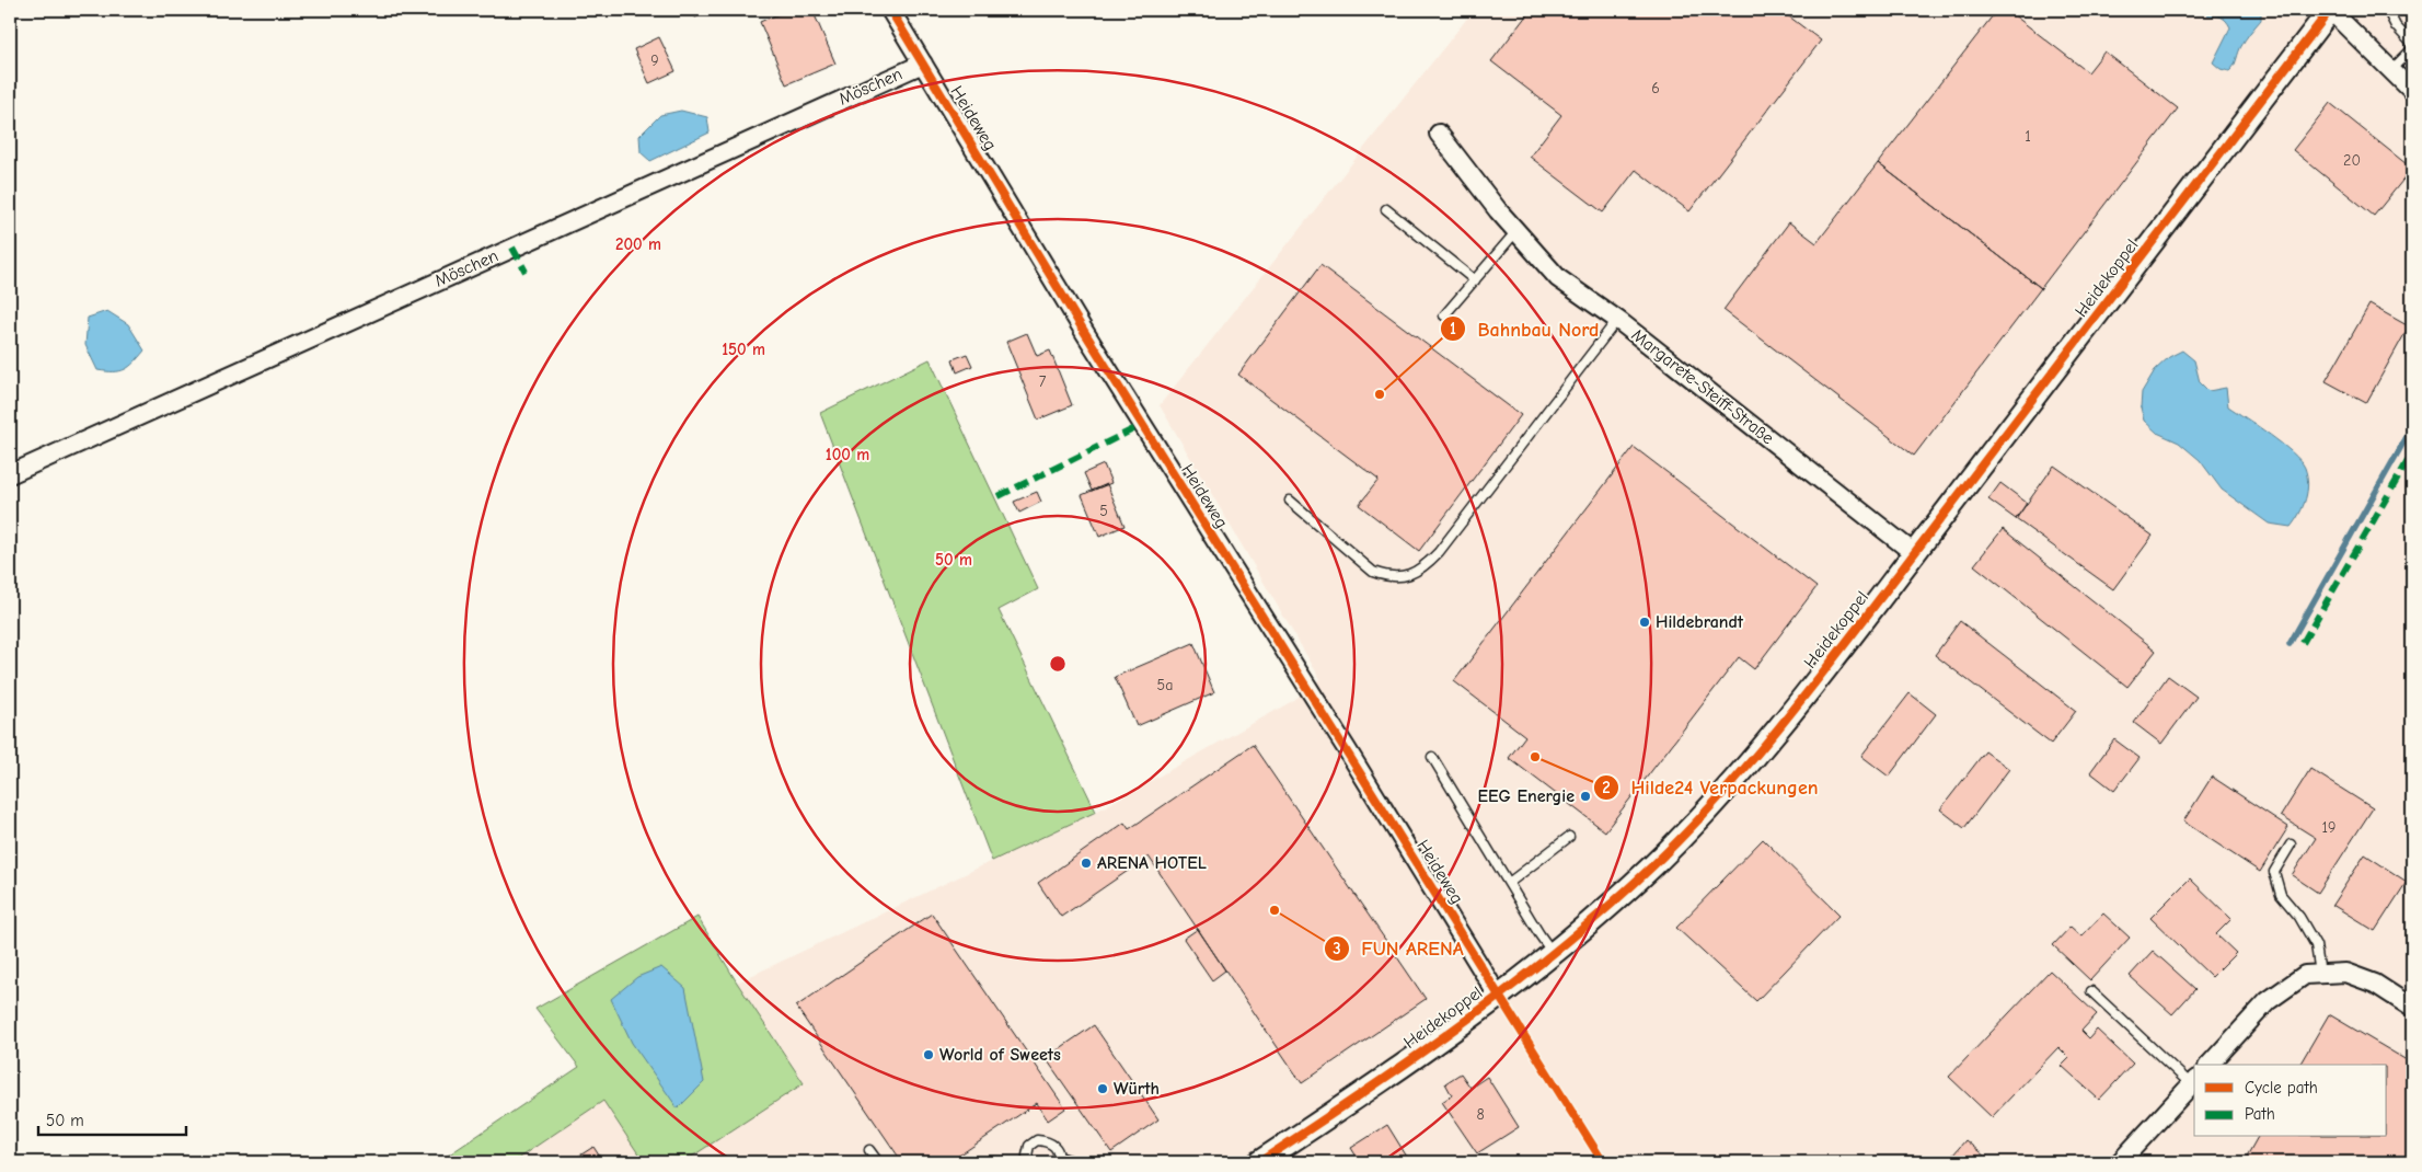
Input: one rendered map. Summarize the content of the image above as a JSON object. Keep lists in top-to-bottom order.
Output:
{
  "streets": {
    "street": [
      "Möschen",
      "Heideweg",
      "Heidekoppel",
      "Margarete-Steiff-Straße"
    ]
  },
  "crossings": [
    ["Möschen", "Heideweg"],
    ["Heideweg", "Heidekoppel"],
    ["Heidekoppel", "Margarete-Steiff-Straße"]
  ],
  "places": [
    "Bahnbau Nord",
    "Hildebrandt",
    "Hilde24 Verpackungen",
    "EEG Energie",
    "ARENA HOTEL",
    "FUN ARENA",
    "World of Sweets",
    "Würth"
  ],
  "house_numbers": [
    "9",
    "6",
    "1",
    "20",
    "7",
    "5",
    "5a",
    "19",
    "8"
  ],
  "legend": ["Cycle path", "Path"],
  "scale_bar": "50 m",
  "rings": [
    "200 m",
    "150 m",
    "100 m",
    "50 m"
  ]
}
